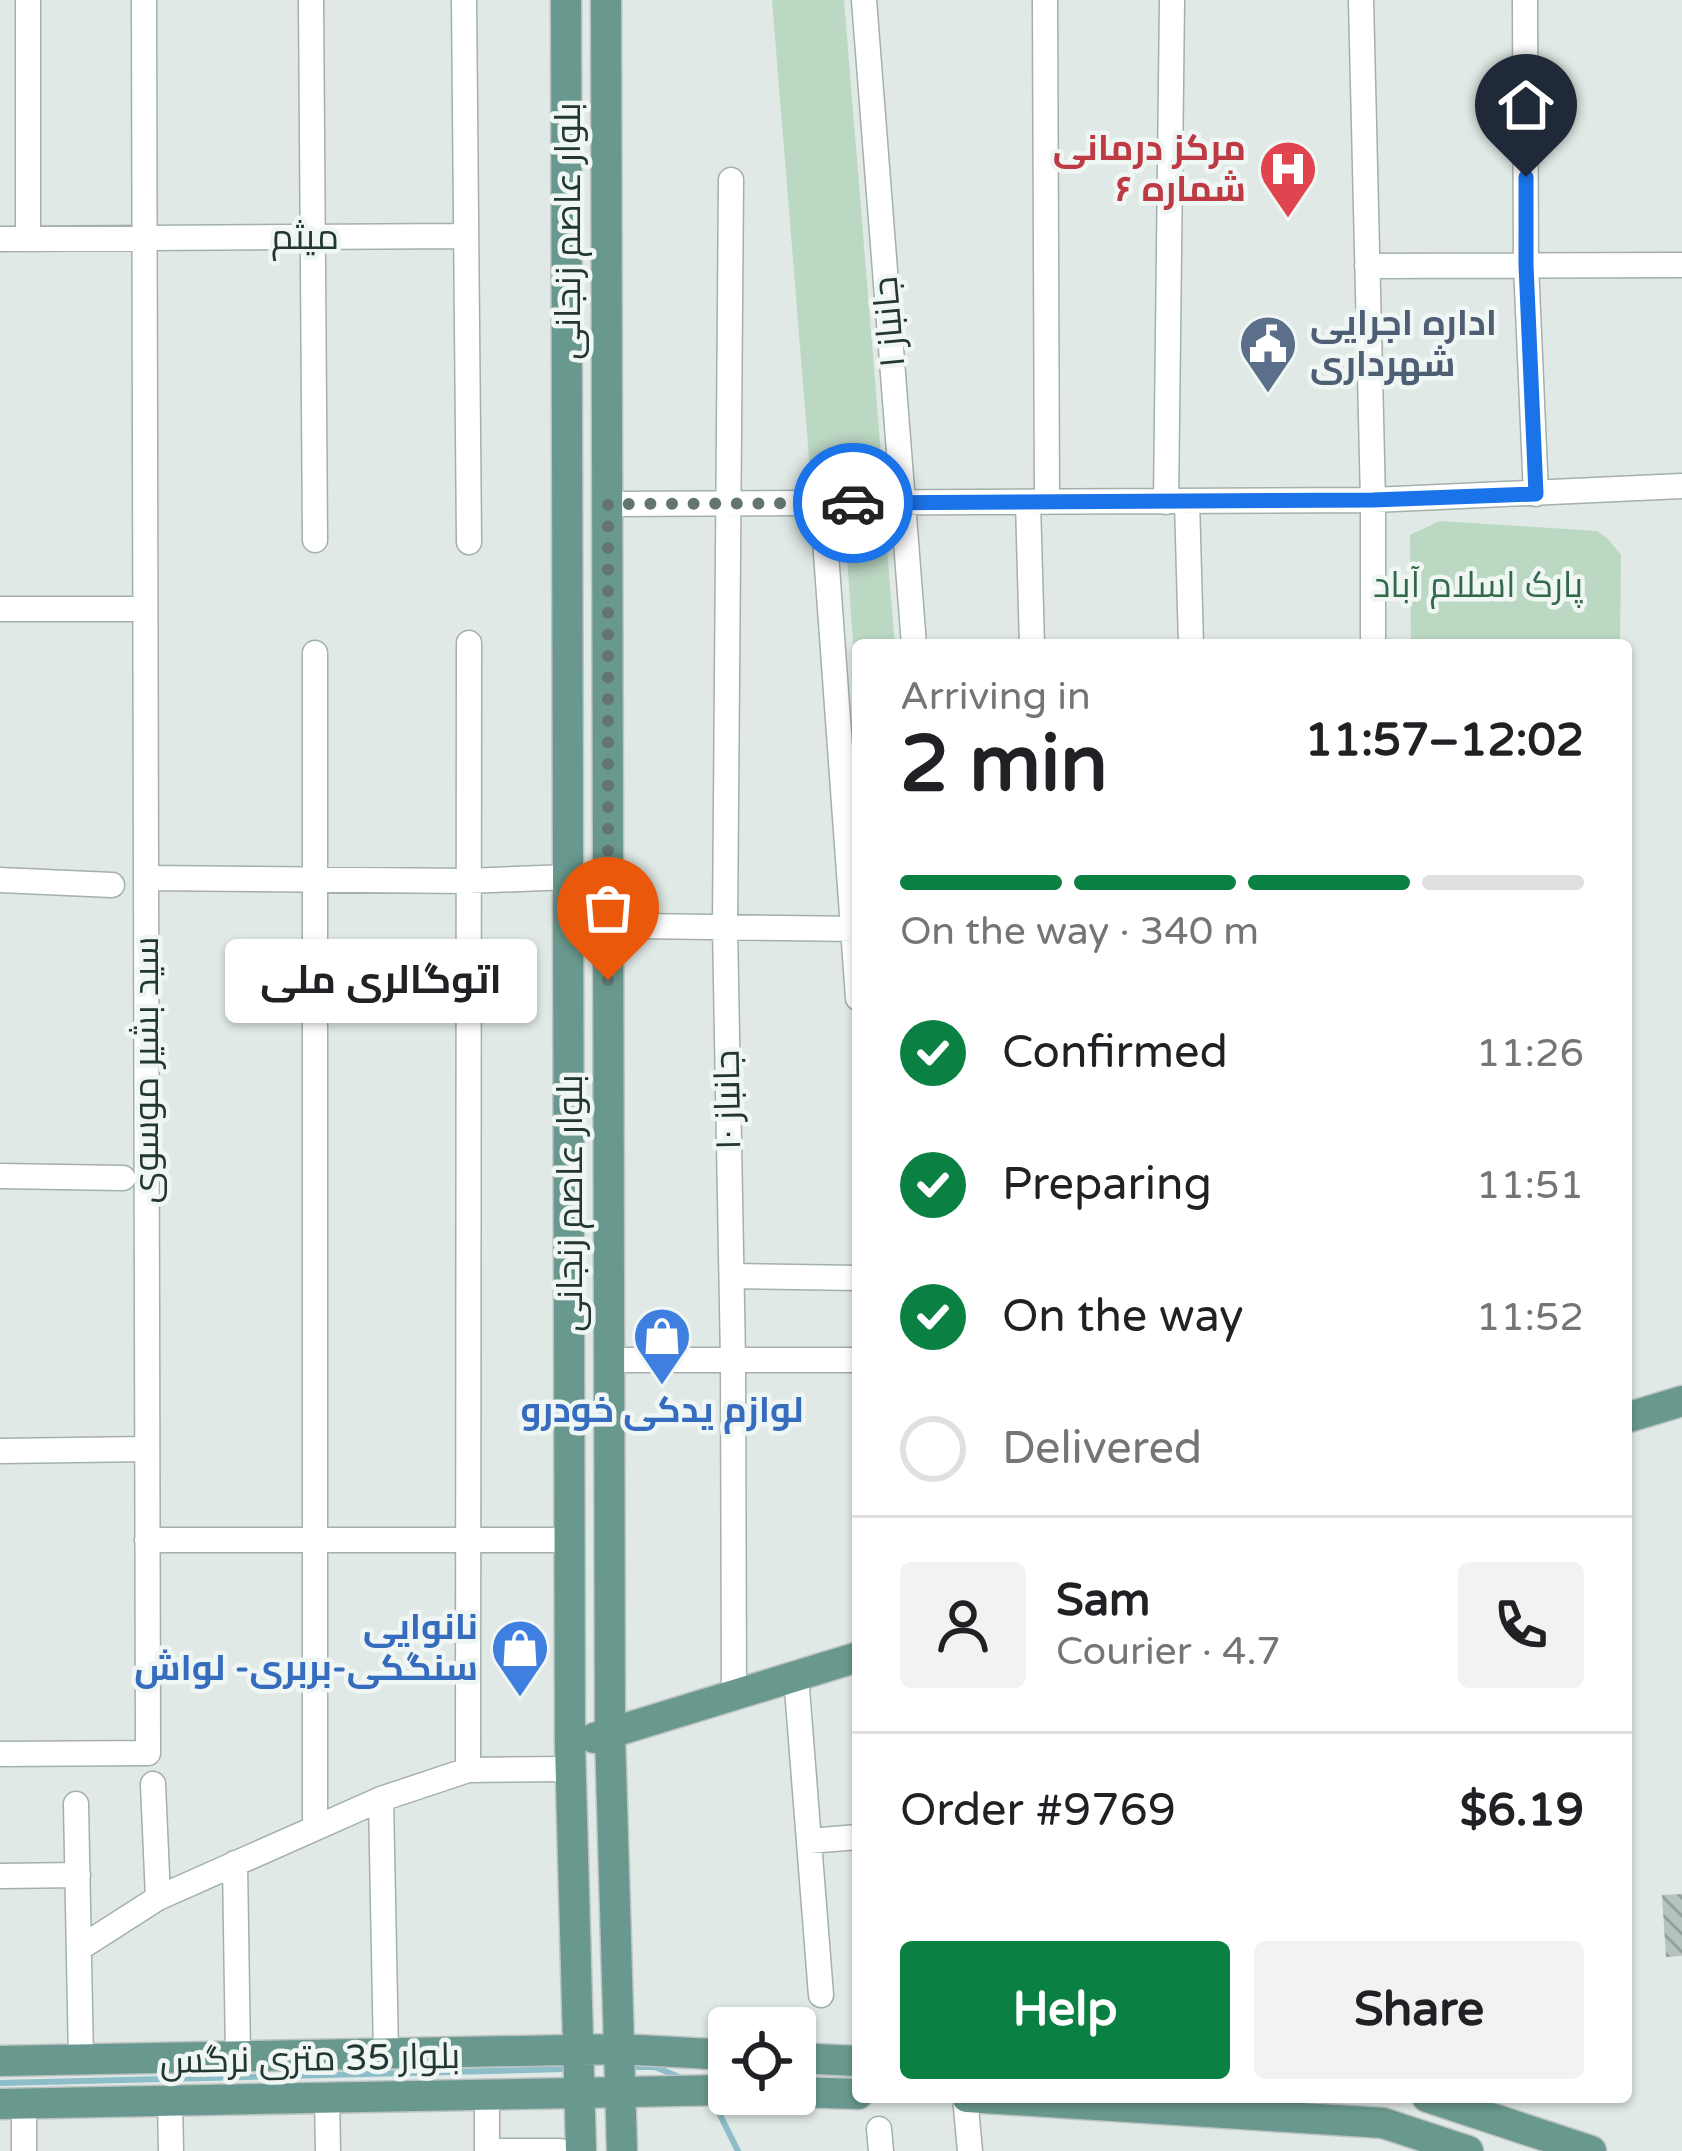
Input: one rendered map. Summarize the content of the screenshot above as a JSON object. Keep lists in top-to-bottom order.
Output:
{
  "streets": {
    "main road": ["بلوار عاصم زنجانی", "بلوار 35 متری نرگس"],
    "street": [
      "میثم",
      "جانباز ۱",
      "سید بشیر موسوی",
      "جانباز ۱۰"
    ]
  },
  "crossings": [
    ["بلوار عاصم زنجانی", "بلوار 35 متری نرگس"],
    ["میثم", "سید بشیر موسوی"]
  ],
  "parks": ["پارک اسلام آباد"],
  "places": {
    "hospital": ["مرکز درمانی شماره ۶"],
    "public building": ["اداره اجرایی شهرداری"],
    "other": ["اتوگالری ملی"],
    "shop": ["لوازم یدکی خودرو", "نانوایی سنگکی-بربری- لواش"]
  },
  "page": {
    "heading": ["2 min", "Arriving in", "11:57–12:02"],
    "panel": [
      "Sam",
      "Courier · 4.7",
      "Order #9769",
      "$6.19"
    ],
    "bar": "On the way · 340 m",
    "bubble": "اتوگالری ملی",
    "list": [
      ["Confirmed", "11:26"],
      ["Preparing", "11:51"],
      ["On the way", "11:52"],
      "Delivered"
    ],
    "buttons": ["Help", "Share"]
  }
}
